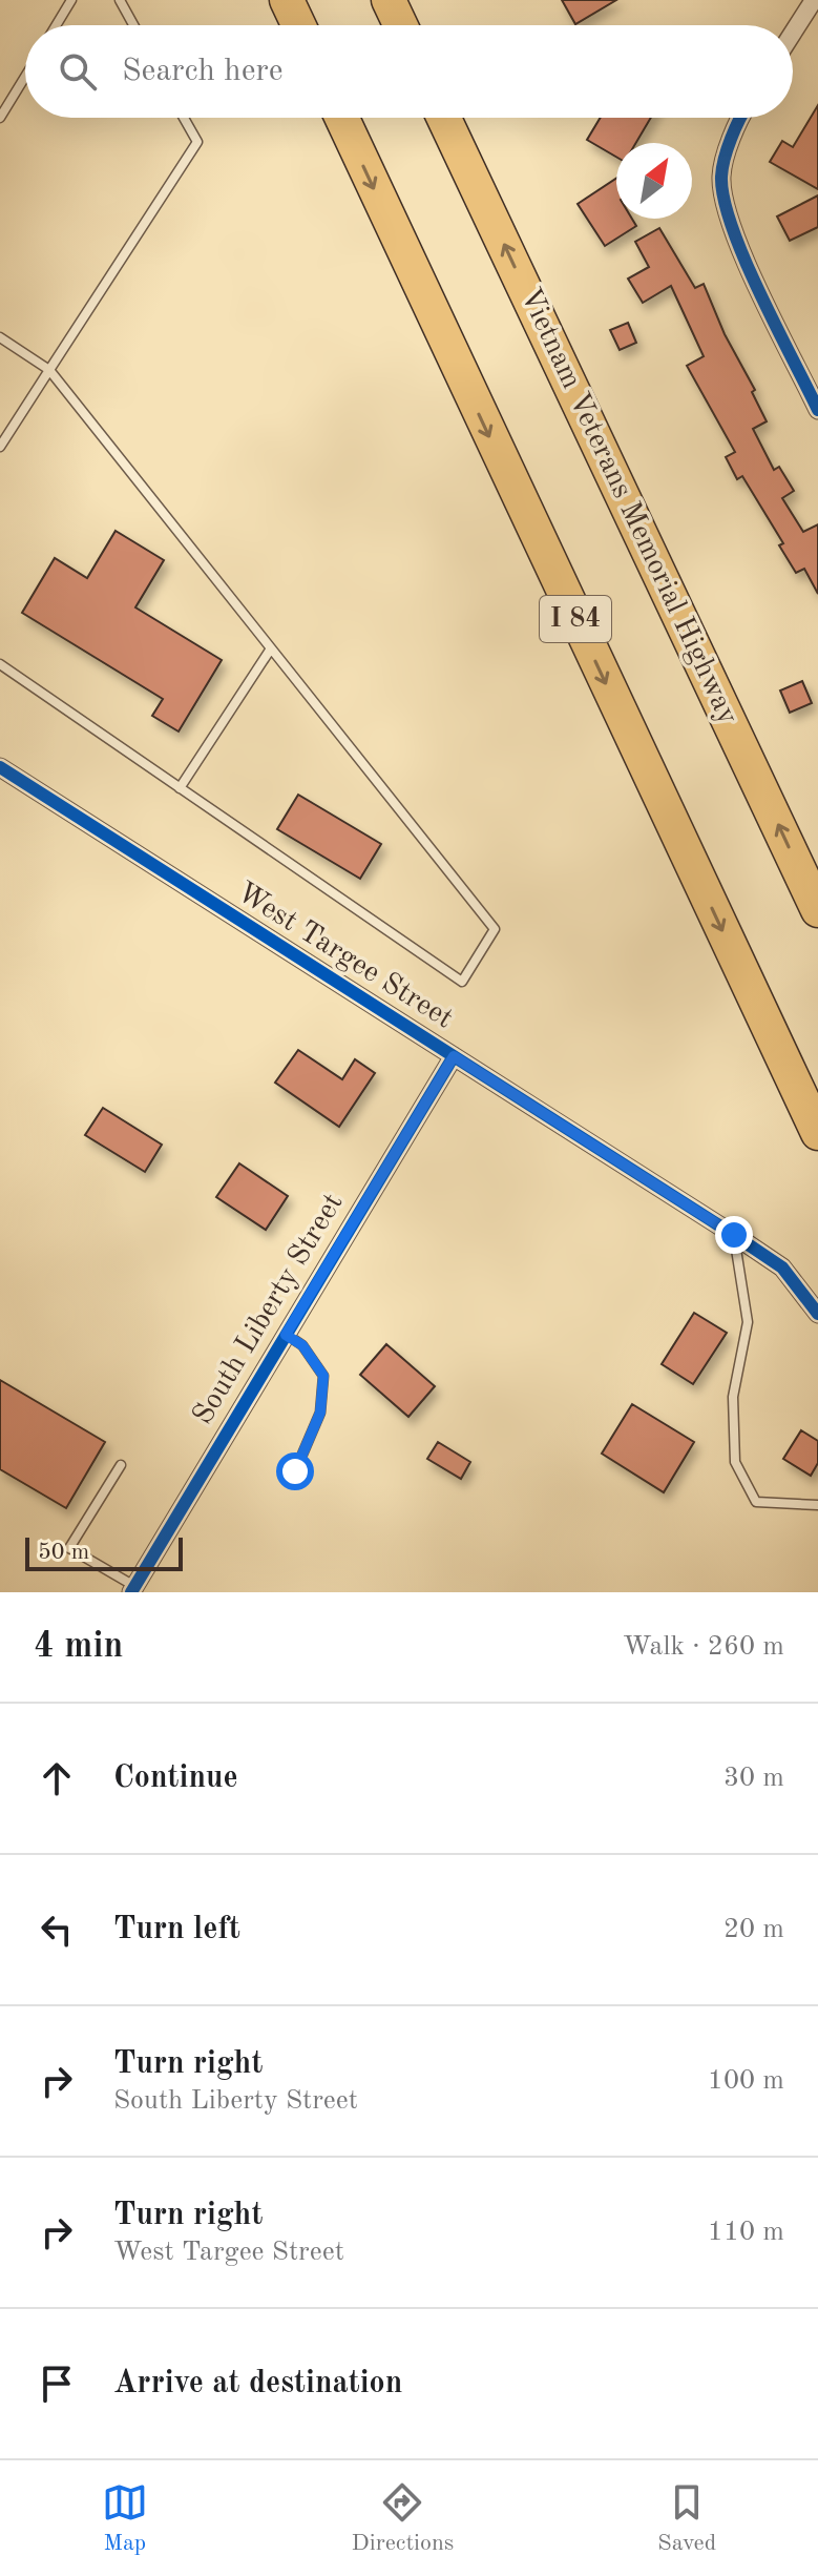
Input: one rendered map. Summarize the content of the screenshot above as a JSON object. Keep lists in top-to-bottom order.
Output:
{
  "streets": {
    "highway": ["Vietnam Veterans Memorial Highway", "I 84"],
    "street": ["West Targee Street", "South Liberty Street"]
  },
  "crossings": [
    ["West Targee Street", "South Liberty Street"]
  ],
  "scale_bar": "50 m",
  "north": "top right",
  "page": {
    "search": "Search here",
    "scale": "50 m",
    "heading": ["4 min", "Walk · 260 m"],
    "list": [
      ["Continue", "30 m"],
      ["Turn left", "20 m"],
      ["Turn right", "South Liberty Street", "100 m"],
      ["Turn right", "West Targee Street", "110 m"],
      "Arrive at destination"
    ],
    "nav": ["Map", "Directions", "Saved"]
  }
}
